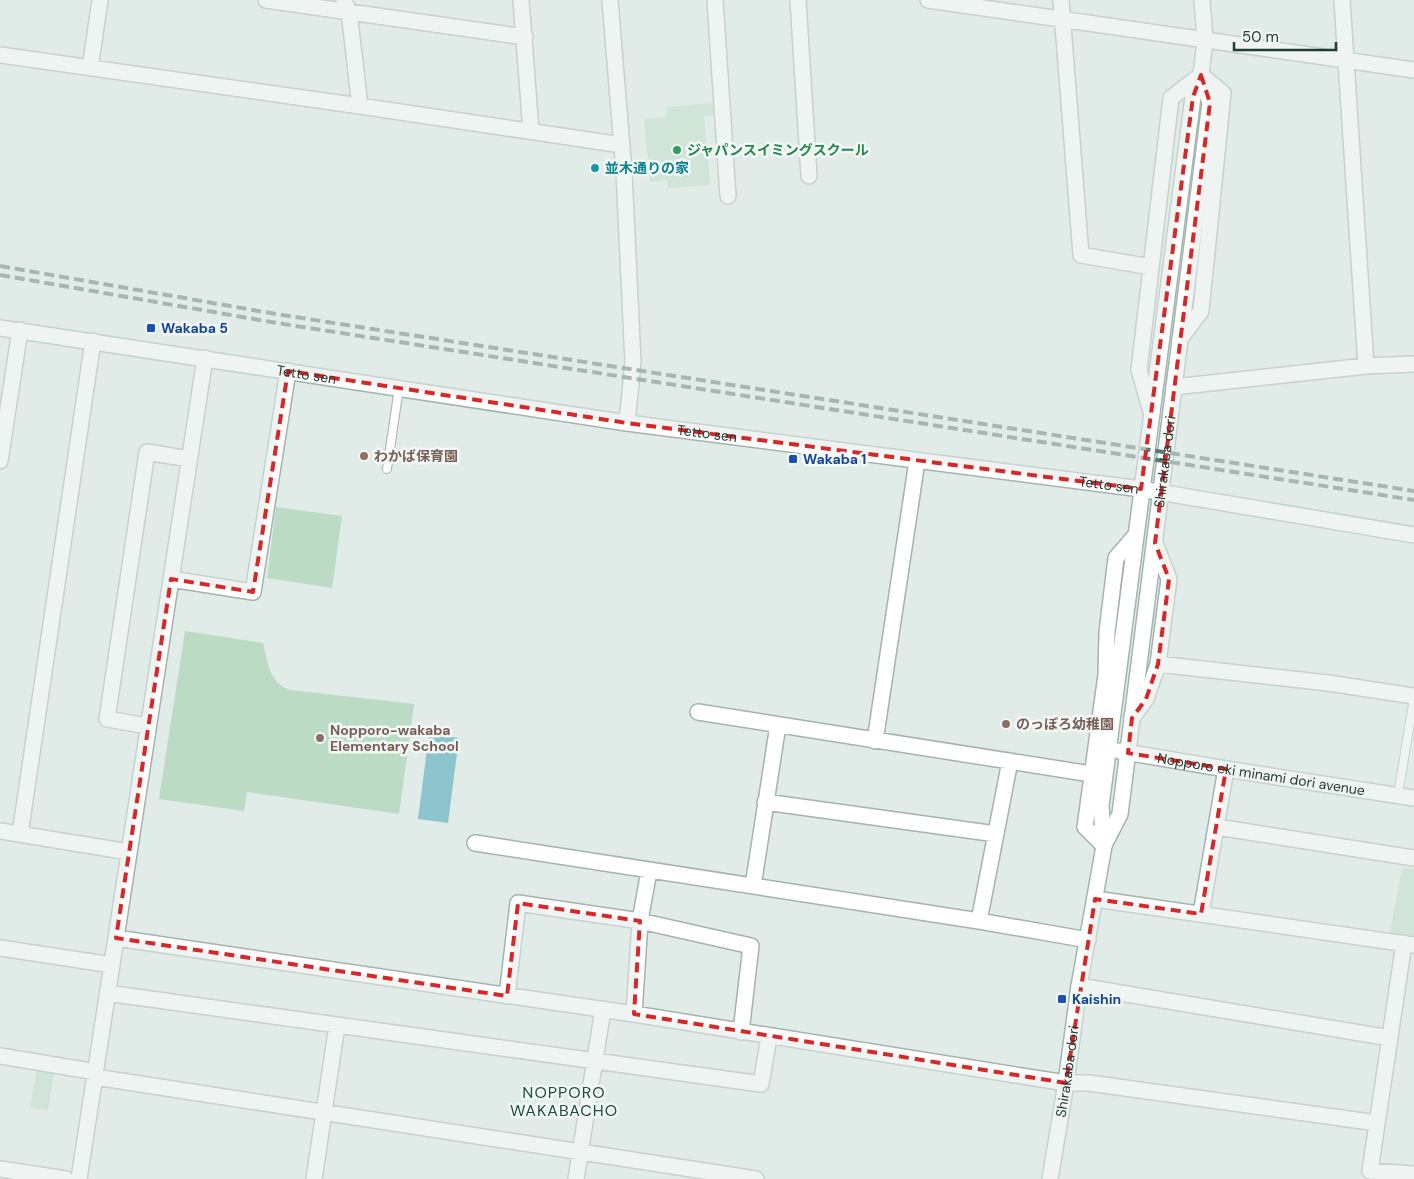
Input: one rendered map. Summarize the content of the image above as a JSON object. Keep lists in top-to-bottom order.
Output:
{
  "streets": {
    "street": ["Tetto sen", "Shirakaba dori", "Nopporo eki minami dori avenue"]
  },
  "crossings": [
    ["Tetto sen", "Shirakaba dori"],
    ["Shirakaba dori", "Nopporo eki minami dori avenue"]
  ],
  "districts": ["NOPPORO WAKABACHO"],
  "places": {
    "other": [
      "ジャパンスイミングスクール",
      "並木通りの家",
      "わかば保育園",
      "のっぽろ幼稚園",
      "Nopporo-wakaba Elementary School"
    ],
    "transit": ["Wakaba 5", "Wakaba 1", "Kaishin"]
  },
  "scale_bar": "50 m"
}
